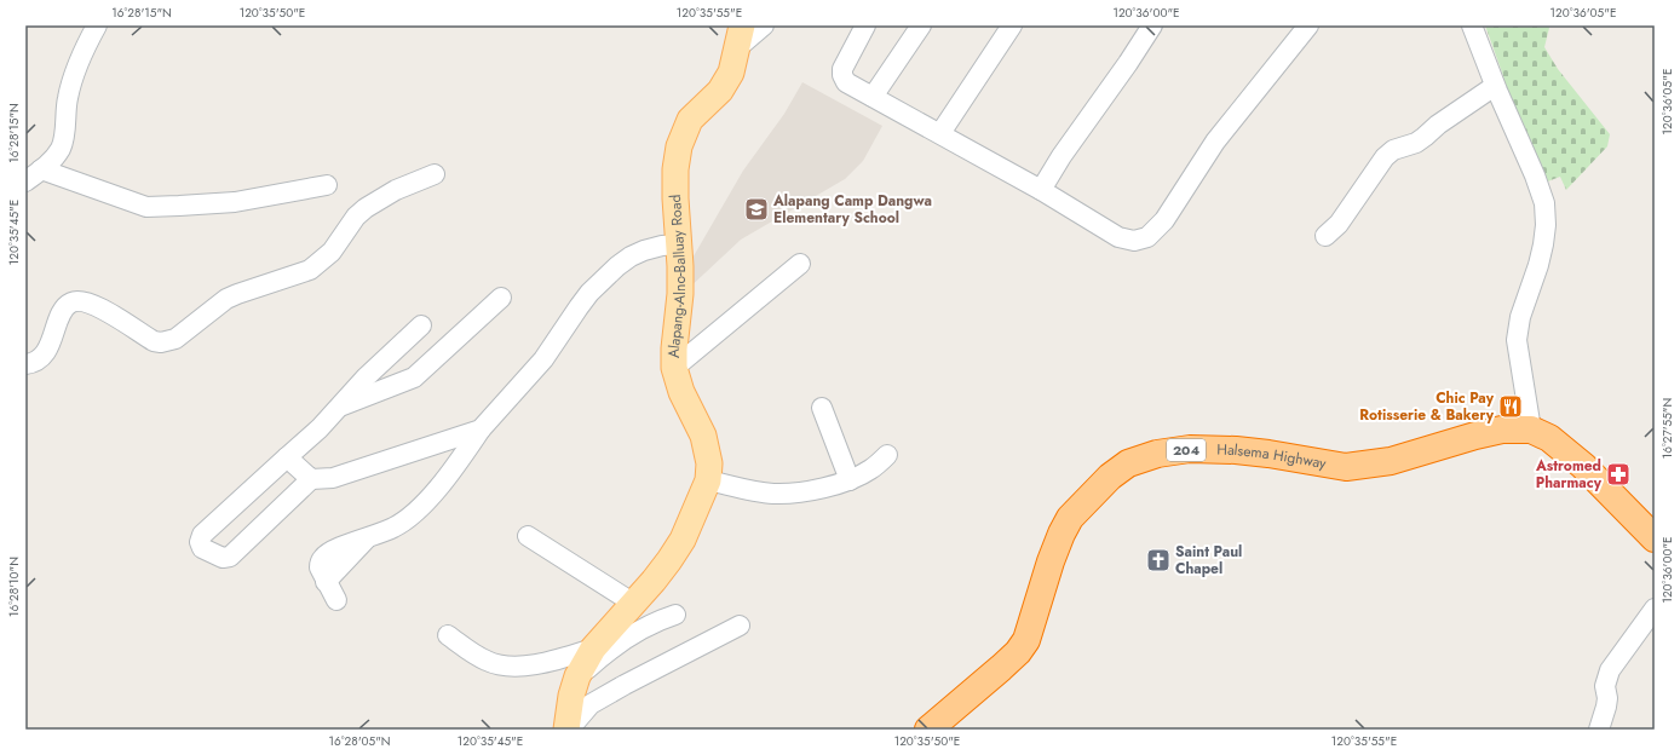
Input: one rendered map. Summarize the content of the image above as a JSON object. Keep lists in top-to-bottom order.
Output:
{
  "streets": {
    "highway": ["204", "Halsema Highway"],
    "main road": ["Alapang-Alno-Balluay Road"]
  },
  "places": {
    "school or university": ["Alapang Camp Dangwa Elementary School"],
    "restaurant": ["Chic Pay Rotisserie & Bakery"],
    "pharmacy": ["Astromed Pharmacy"],
    "church": ["Saint Paul Chapel"]
  },
  "coordinates": [
    "16°28'15\"N",
    "120°35'50\"E",
    "120°35'55\"E",
    "120°36'00\"E",
    "120°36'05\"E",
    "120°35'45\"E",
    "16°27'55\"N",
    "16°28'10\"N",
    "16°28'05\"N"
  ]
}
